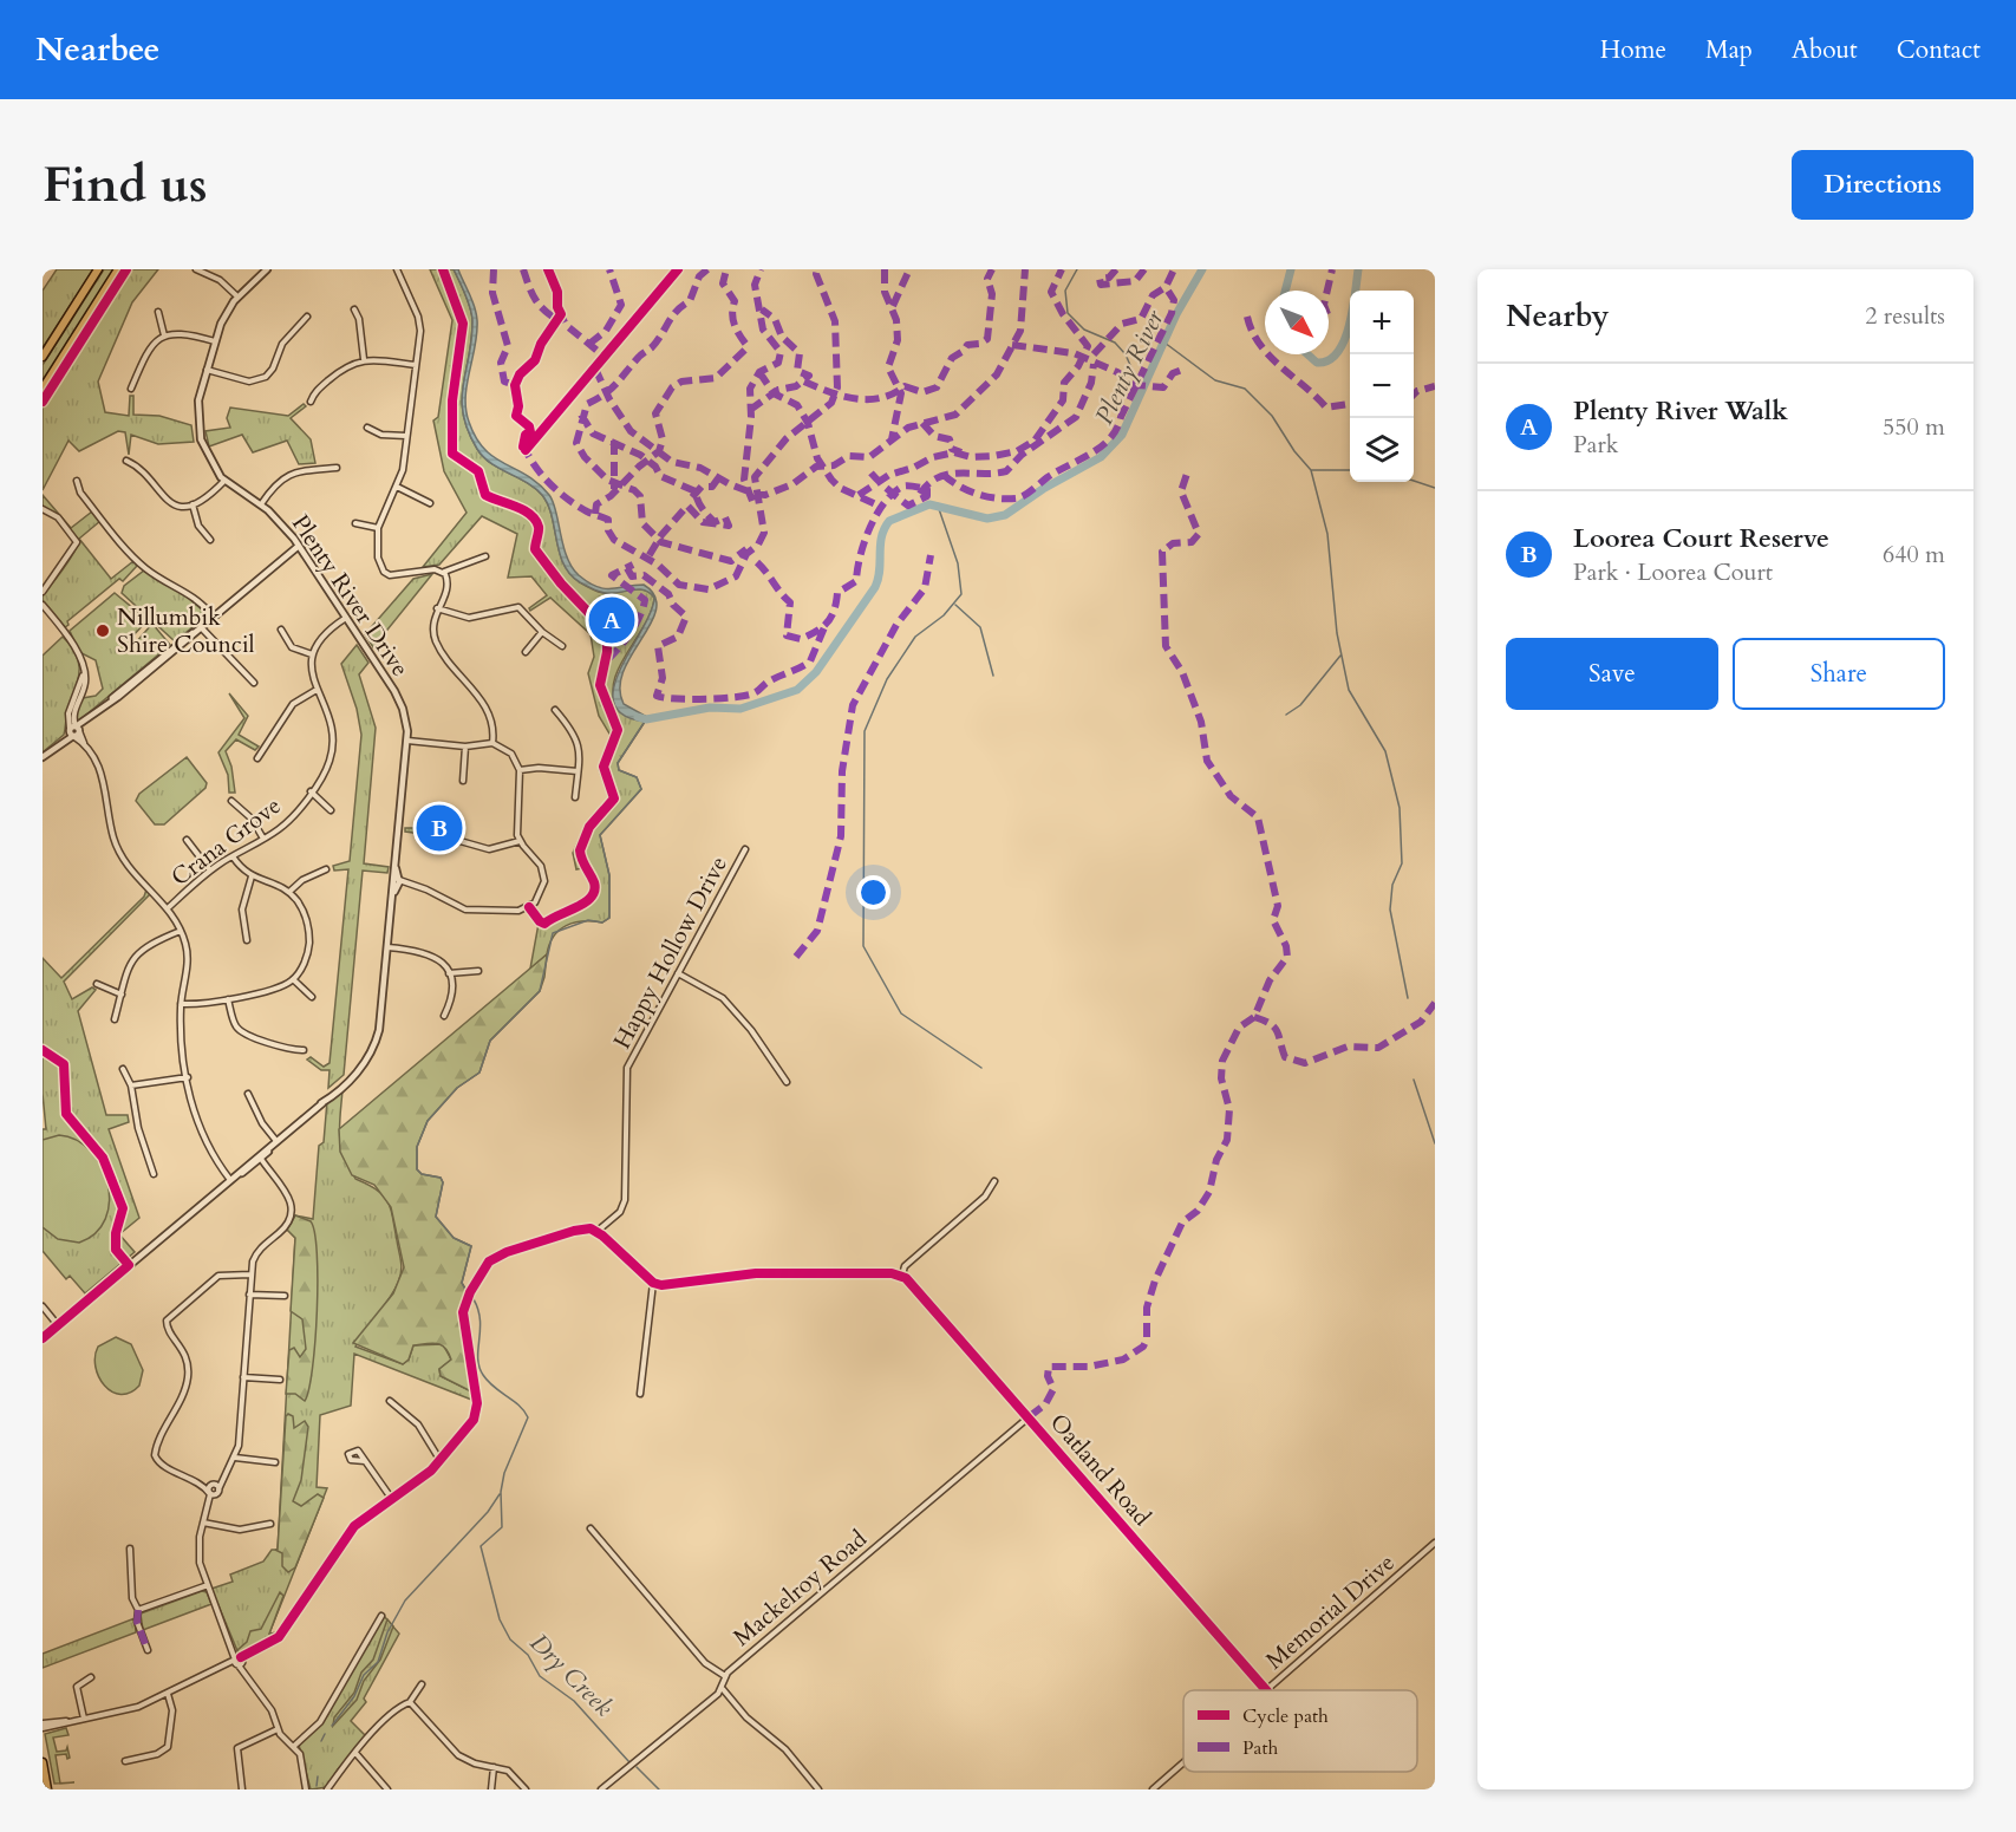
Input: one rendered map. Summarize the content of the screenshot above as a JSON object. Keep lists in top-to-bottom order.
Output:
{
  "streets": {
    "street": [
      "Plenty River Drive",
      "Crana Grove",
      "Happy Hollow Drive",
      "Oatland Road",
      "Mackelroy Road",
      "Memorial Drive"
    ]
  },
  "crossings": [
    ["Oatland Road", "Mackelroy Road"]
  ],
  "water": ["Plenty River", "Dry Creek"],
  "places": ["Nillumbik Shire Council"],
  "legend": ["Cycle path", "Path"],
  "north": "bottom right",
  "page": {
    "header": "Nearbee",
    "nav": [
      "Home",
      "Map",
      "About",
      "Contact"
    ],
    "buttons": [
      "Directions",
      ["Save", "Share"]
    ],
    "title": "Find us",
    "heading": ["Nearby", "2 results"],
    "map_buttons": ["+", "−"],
    "list": [
      {
        "mark": "A",
        "name": "Plenty River Walk",
        "note": "Park",
        "value": "550 m"
      },
      {
        "mark": "B",
        "name": "Loorea Court Reserve",
        "note": "Park · Loorea Court",
        "value": "640 m"
      }
    ],
    "pins": ["A", "B"]
  }
}
